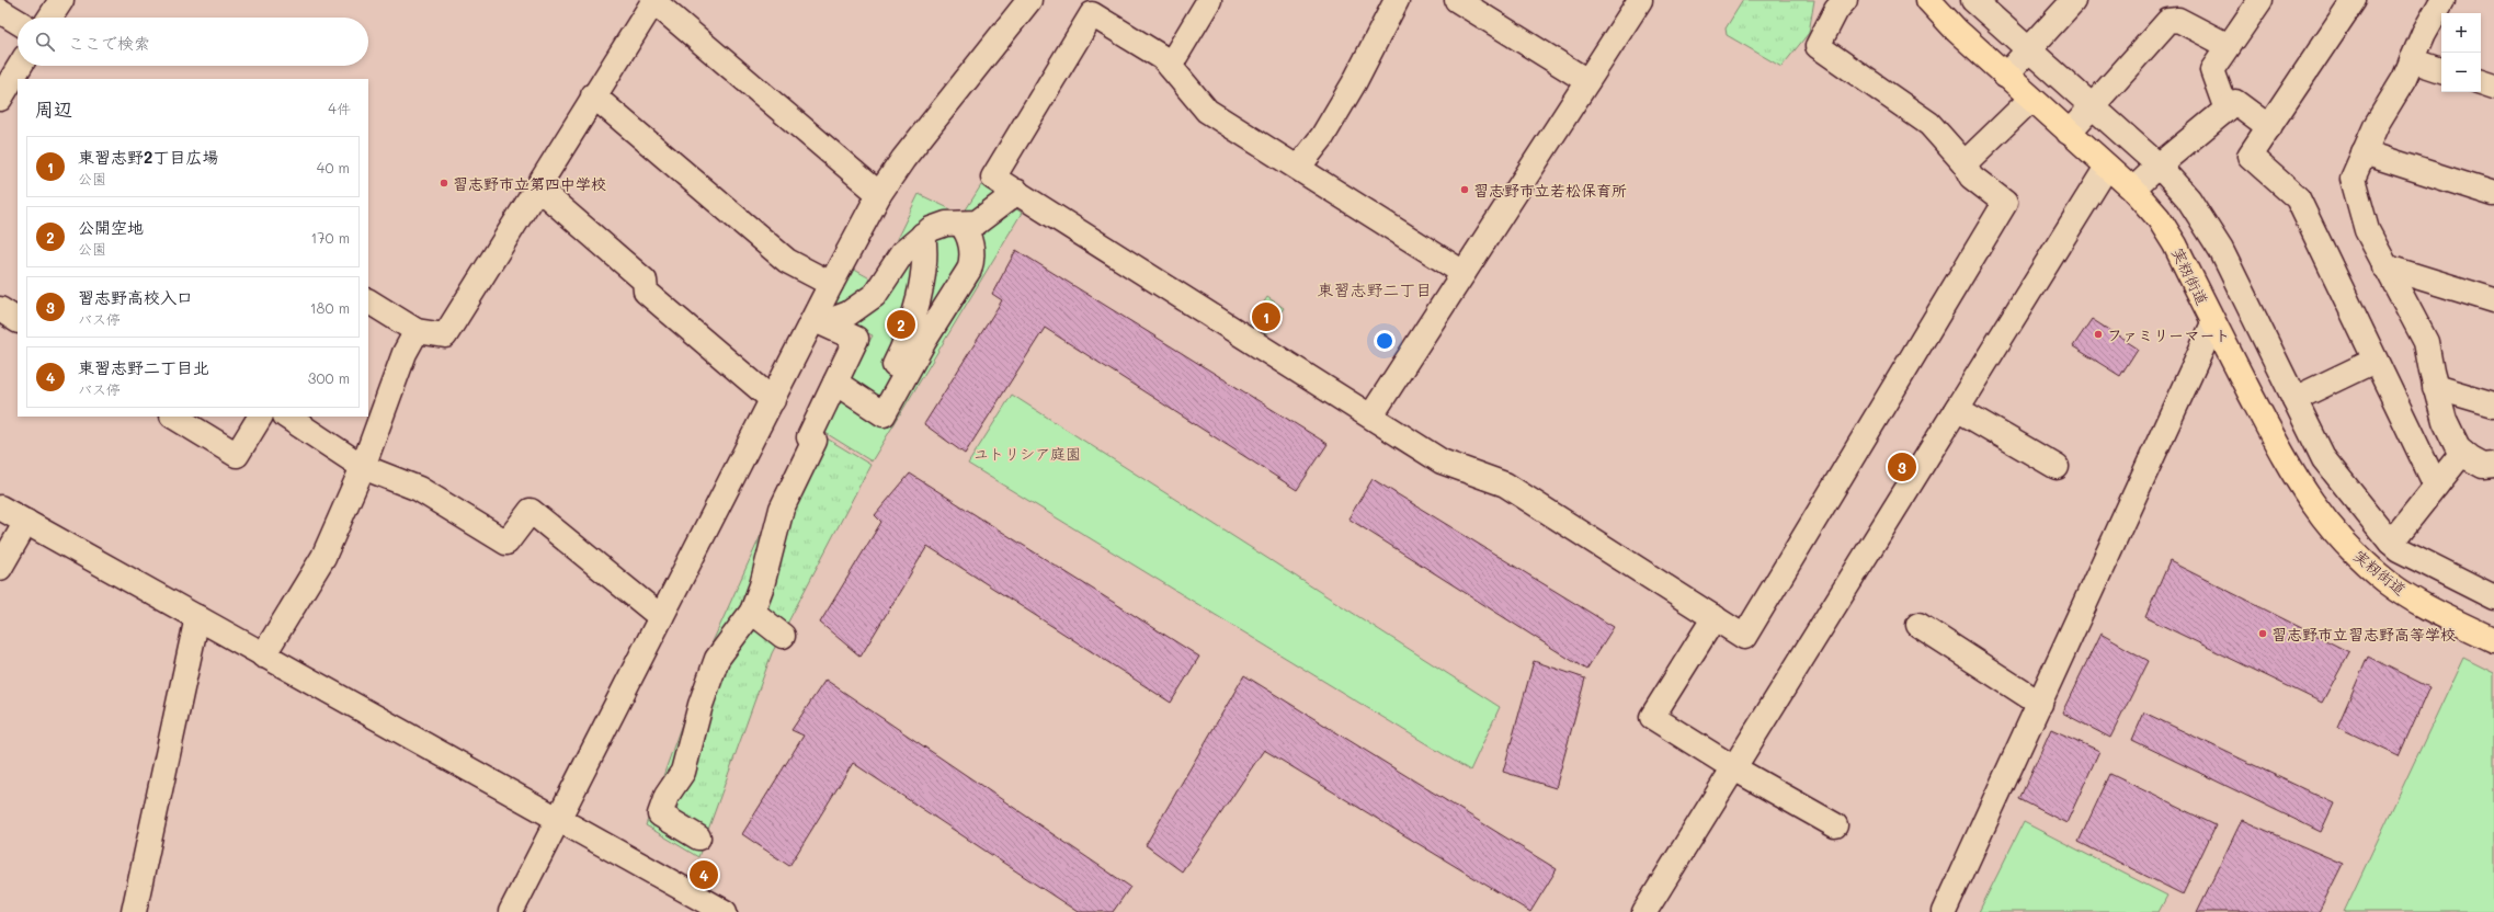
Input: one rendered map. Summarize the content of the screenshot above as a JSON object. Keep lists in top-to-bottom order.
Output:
{
  "streets": {
    "main road": ["実籾街道"]
  },
  "districts": ["東習志野二丁目"],
  "parks": ["ユトリシア庭園"],
  "places": [
    "習志野市立第四中学校",
    "習志野市立若松保育所",
    "ファミリーマート",
    "習志野市立習志野高等学校"
  ],
  "page": {
    "map_buttons": ["+", "−"],
    "search": "ここで検索",
    "heading": ["周辺", "4件"],
    "list": [
      {
        "mark": "1",
        "name": "東習志野2丁目広場",
        "note": "公園",
        "value": "40 m"
      },
      {
        "mark": "2",
        "name": "公開空地",
        "note": "公園",
        "value": "170 m"
      },
      {
        "mark": "3",
        "name": "習志野高校入口",
        "note": "バス停",
        "value": "180 m"
      },
      {
        "mark": "4",
        "name": "東習志野二丁目北",
        "note": "バス停",
        "value": "300 m"
      }
    ],
    "pins": [
      "1",
      "2",
      "3",
      "4"
    ]
  }
}
